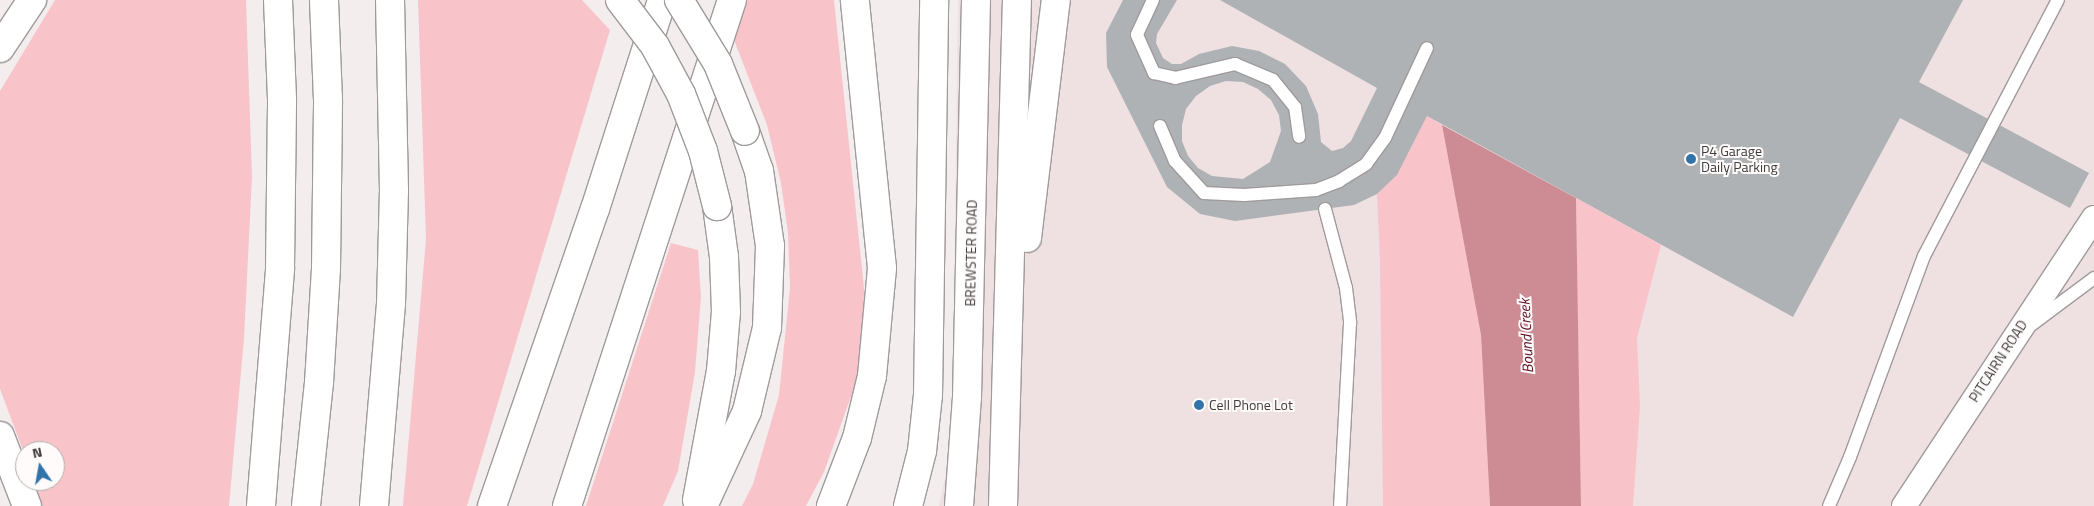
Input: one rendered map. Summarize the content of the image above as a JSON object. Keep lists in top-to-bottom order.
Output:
{
  "streets": {
    "main road": ["BREWSTER ROAD"],
    "street": ["PITCAIRN ROAD"]
  },
  "water": ["Bound Creek"],
  "places": ["P4 Garage Daily Parking", "Cell Phone Lot"],
  "north": "top"
}
